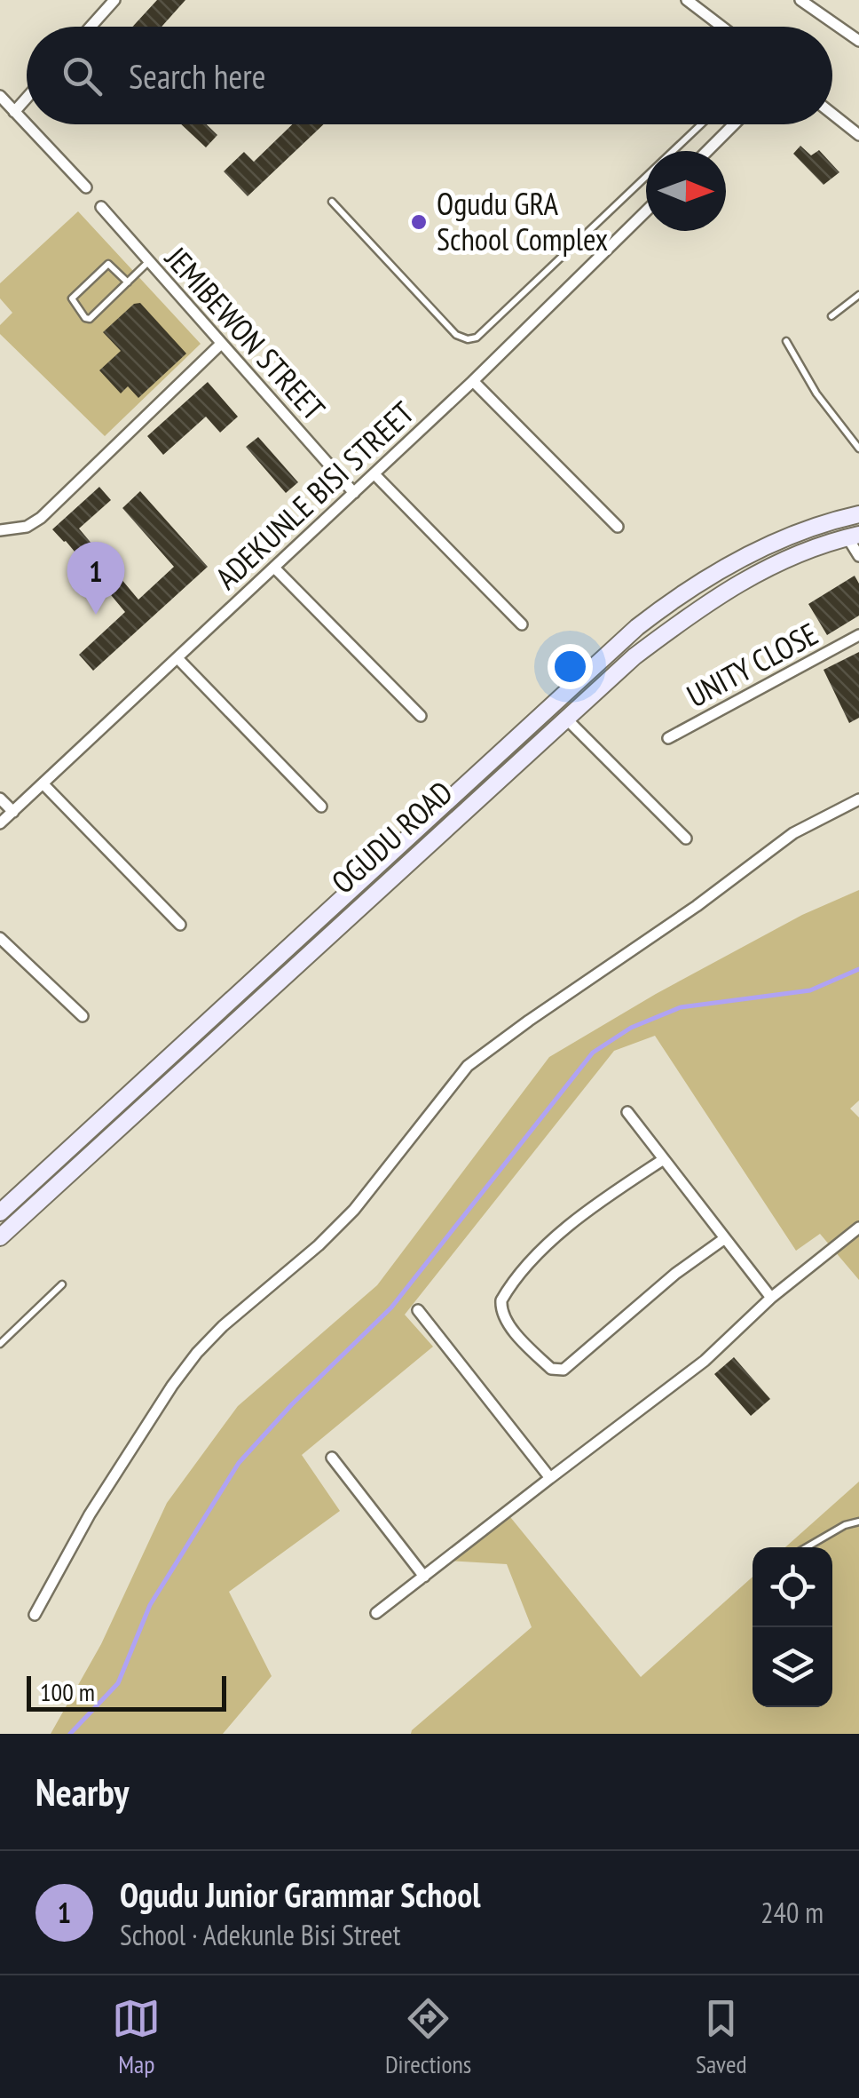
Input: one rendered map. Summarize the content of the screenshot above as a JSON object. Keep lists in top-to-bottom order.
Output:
{
  "streets": {
    "main road": ["OGUDU ROAD"],
    "street": ["JEMIBEWON STREET", "ADEKUNLE BISI STREET", "UNITY CLOSE"]
  },
  "crossings": [
    ["JEMIBEWON STREET", "ADEKUNLE BISI STREET"]
  ],
  "places": ["Ogudu GRA School Complex"],
  "scale_bar": "100 m",
  "north": "right",
  "page": {
    "search": "Search here",
    "pins": "1",
    "scale": "100 m",
    "heading": "Nearby",
    "list": [
      {
        "mark": "1",
        "name": "Ogudu Junior Grammar School",
        "note": "School · Adekunle Bisi Street",
        "value": "240 m"
      }
    ],
    "nav": ["Map", "Directions", "Saved"]
  }
}
